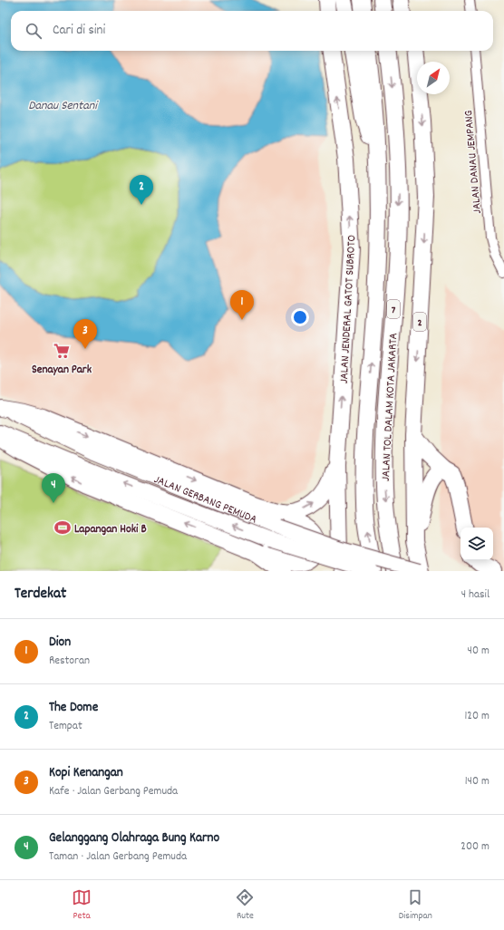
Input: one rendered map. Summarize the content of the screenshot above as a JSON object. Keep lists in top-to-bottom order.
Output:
{
  "streets": {
    "highway": [
      "JALAN JENDERAL GATOT SUBROTO",
      "7",
      "2",
      "JALAN TOL DALAM KOTA JAKARTA"
    ],
    "main road": ["JALAN GERBANG PEMUDA"],
    "street": ["JALAN DANAU JEMPANG"]
  },
  "crossings": [
    ["2", "JALAN GERBANG PEMUDA"],
    ["JALAN TOL DALAM KOTA JAKARTA", "JALAN GERBANG PEMUDA"]
  ],
  "water": ["Danau Sentani"],
  "places": {
    "supermarket": ["Senayan Park"],
    "sports": ["Lapangan Hoki B"]
  },
  "north": "top right",
  "page": {
    "search": "Cari di sini",
    "pins": [
      "2",
      "1",
      "3",
      "4"
    ],
    "heading": ["Terdekat", "4 hasil"],
    "list": [
      {
        "mark": "1",
        "name": "Dion",
        "note": "Restoran",
        "value": "40 m"
      },
      {
        "mark": "2",
        "name": "The Dome",
        "note": "Tempat",
        "value": "120 m"
      },
      {
        "mark": "3",
        "name": "Kopi Kenangan",
        "note": "Kafe · Jalan Gerbang Pemuda",
        "value": "140 m"
      },
      {
        "mark": "4",
        "name": "Gelanggang Olahraga Bung Karno",
        "note": "Taman · Jalan Gerbang Pemuda",
        "value": "200 m"
      }
    ],
    "nav": ["Peta", "Rute", "Disimpan"]
  }
}
